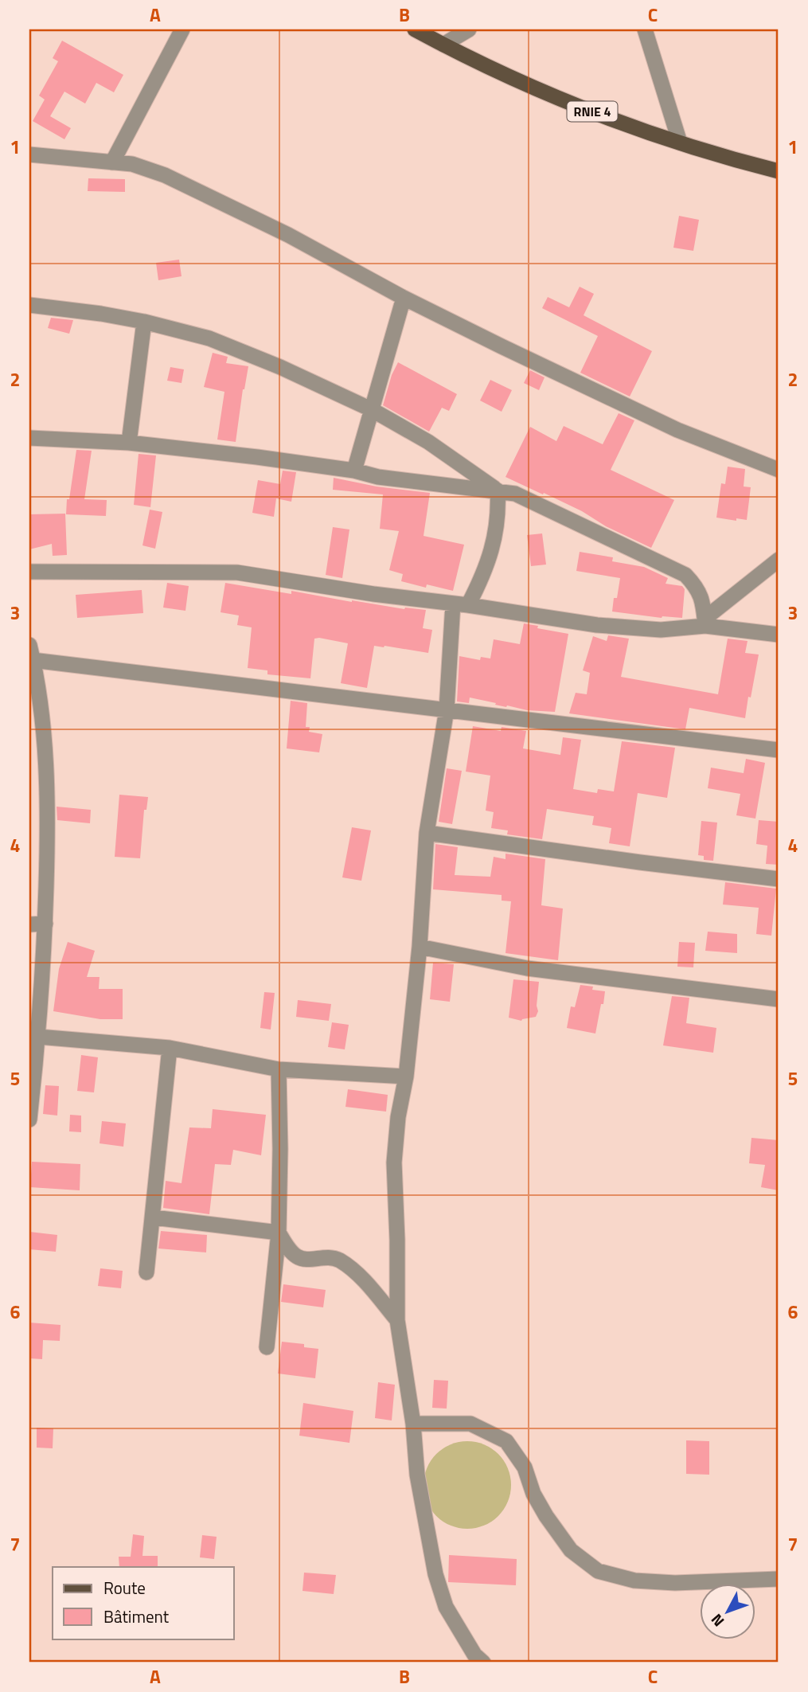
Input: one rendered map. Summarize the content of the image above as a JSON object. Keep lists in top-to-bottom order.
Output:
{
  "streets": {
    "main road": ["RNIE 4"]
  },
  "legend": ["Route", "Bâtiment"],
  "north": "bottom left",
  "grid": {
    "columns": ["A", "B", "C"],
    "rows": [
      "1",
      "2",
      "3",
      "4",
      "5",
      "6",
      "7"
    ]
  }
}
